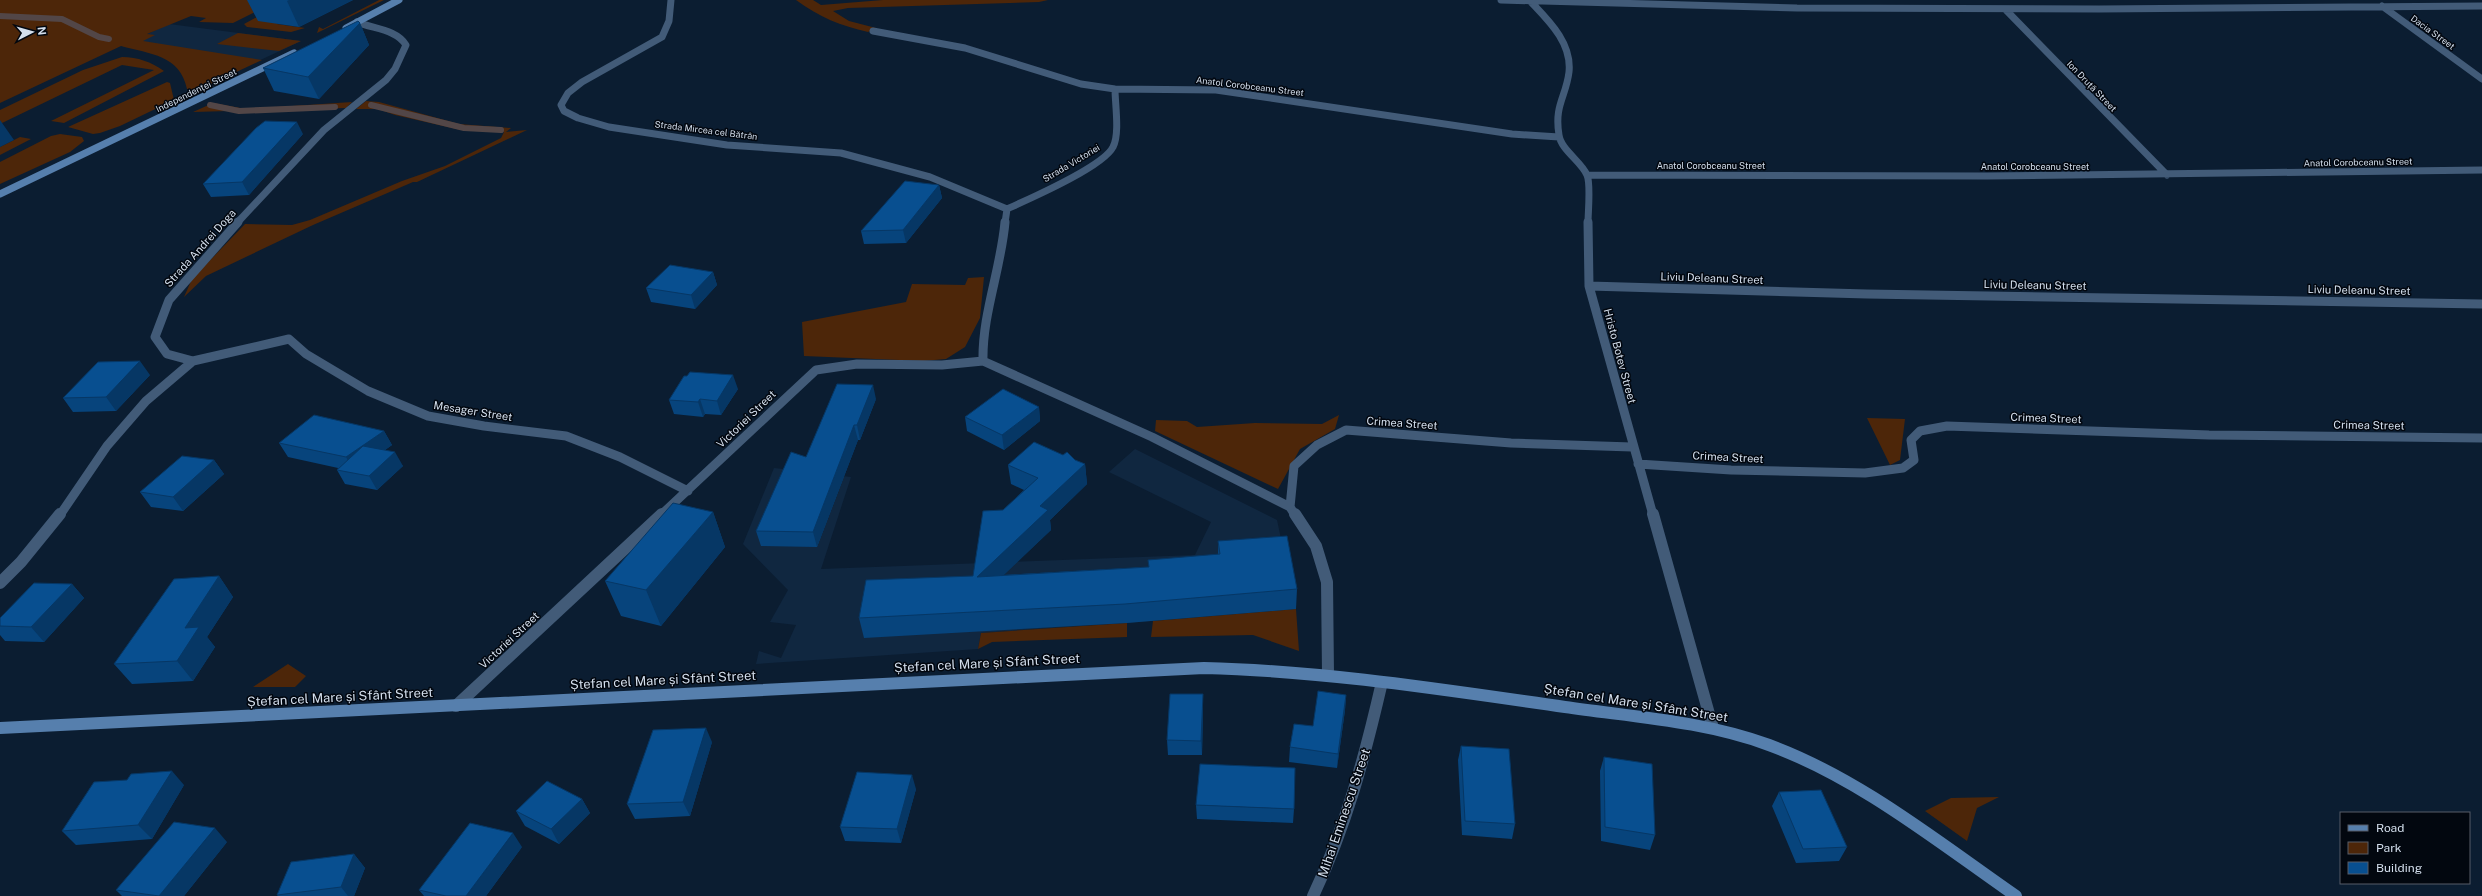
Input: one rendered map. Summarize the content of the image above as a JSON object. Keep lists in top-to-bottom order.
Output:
{
  "streets": {
    "main road": ["Independenței Street", "Ștefan cel Mare și Sfânt Street"],
    "street": [
      "Dacia Street",
      "Anatol Corobceanu Street",
      "Ion Druță Street",
      "Strada Mircea cel Bătrân",
      "Strada Victoriei",
      "Strada Andrei Doga",
      "Liviu Deleanu Street",
      "Hristo Botev Street",
      "Mesager Street",
      "Crimea Street",
      "Victoriei Street",
      "Mihai Eminescu Street"
    ]
  },
  "crossings": [
    ["Anatol Corobceanu Street", "Ion Druță Street"],
    ["Anatol Corobceanu Street", "Strada Victoriei"],
    ["Anatol Corobceanu Street", "Hristo Botev Street"],
    ["Strada Mircea cel Bătrân", "Strada Victoriei"],
    ["Strada Andrei Doga", "Mesager Street"],
    ["Liviu Deleanu Street", "Hristo Botev Street"],
    ["Hristo Botev Street", "Crimea Street"],
    ["Hristo Botev Street", "Ștefan cel Mare și Sfânt Street"],
    ["Mesager Street", "Victoriei Street"],
    ["Victoriei Street", "Ștefan cel Mare și Sfânt Street"],
    ["Ștefan cel Mare și Sfânt Street", "Mihai Eminescu Street"]
  ],
  "legend": ["Road", "Park", "Building"],
  "north": "right"
}
